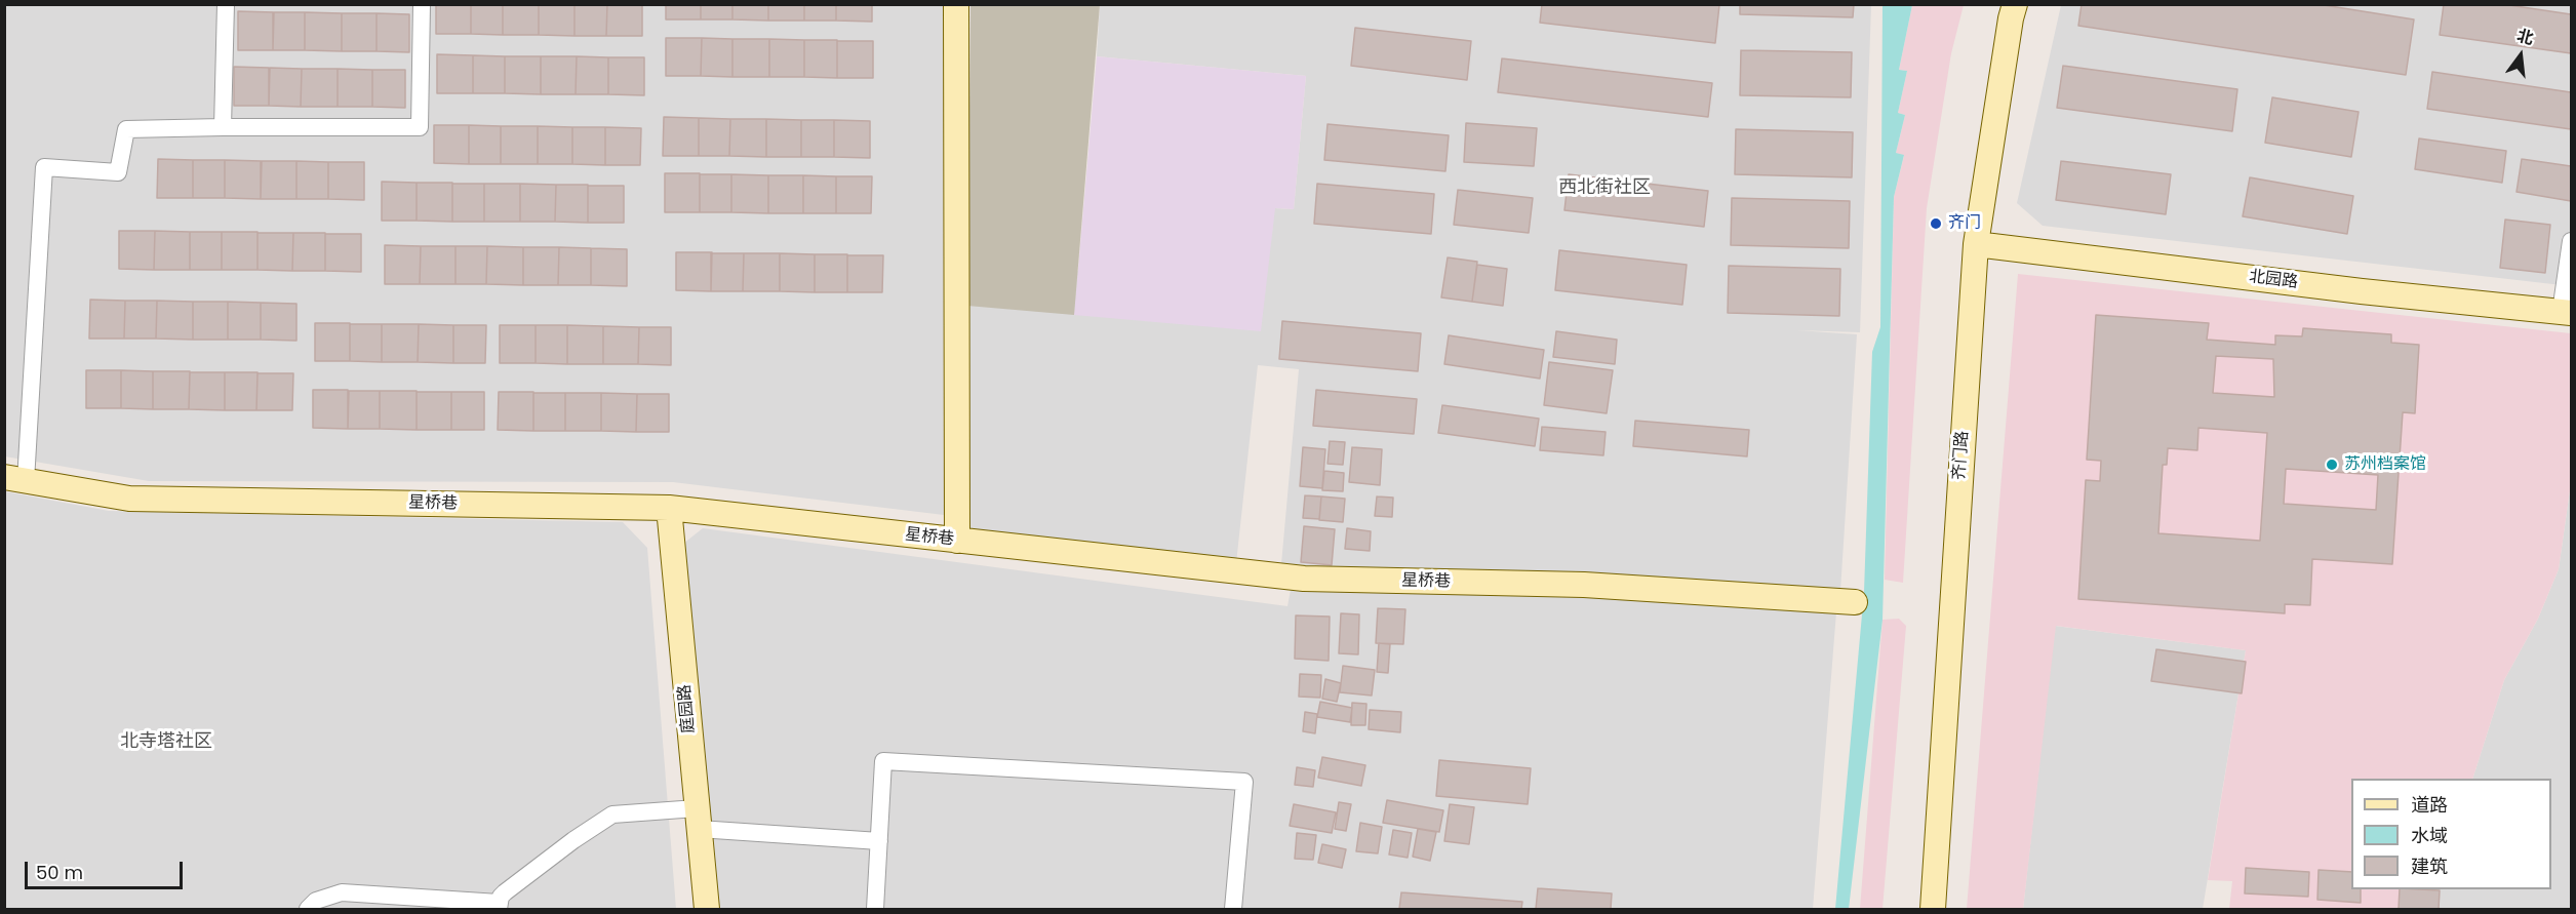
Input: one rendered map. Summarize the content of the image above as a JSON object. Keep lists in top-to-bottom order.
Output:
{
  "streets": {
    "street": [
      "北园路",
      "齐门路",
      "星桥巷",
      "庭园路"
    ]
  },
  "crossings": [
    ["北园路", "齐门路"],
    ["星桥巷", "庭园路"]
  ],
  "districts": ["西北街社区", "北寺塔社区"],
  "places": ["齐门", "苏州档案馆"],
  "legend": ["道路", "水域", "建筑"],
  "scale_bar": "50 m",
  "north": "top"
}
